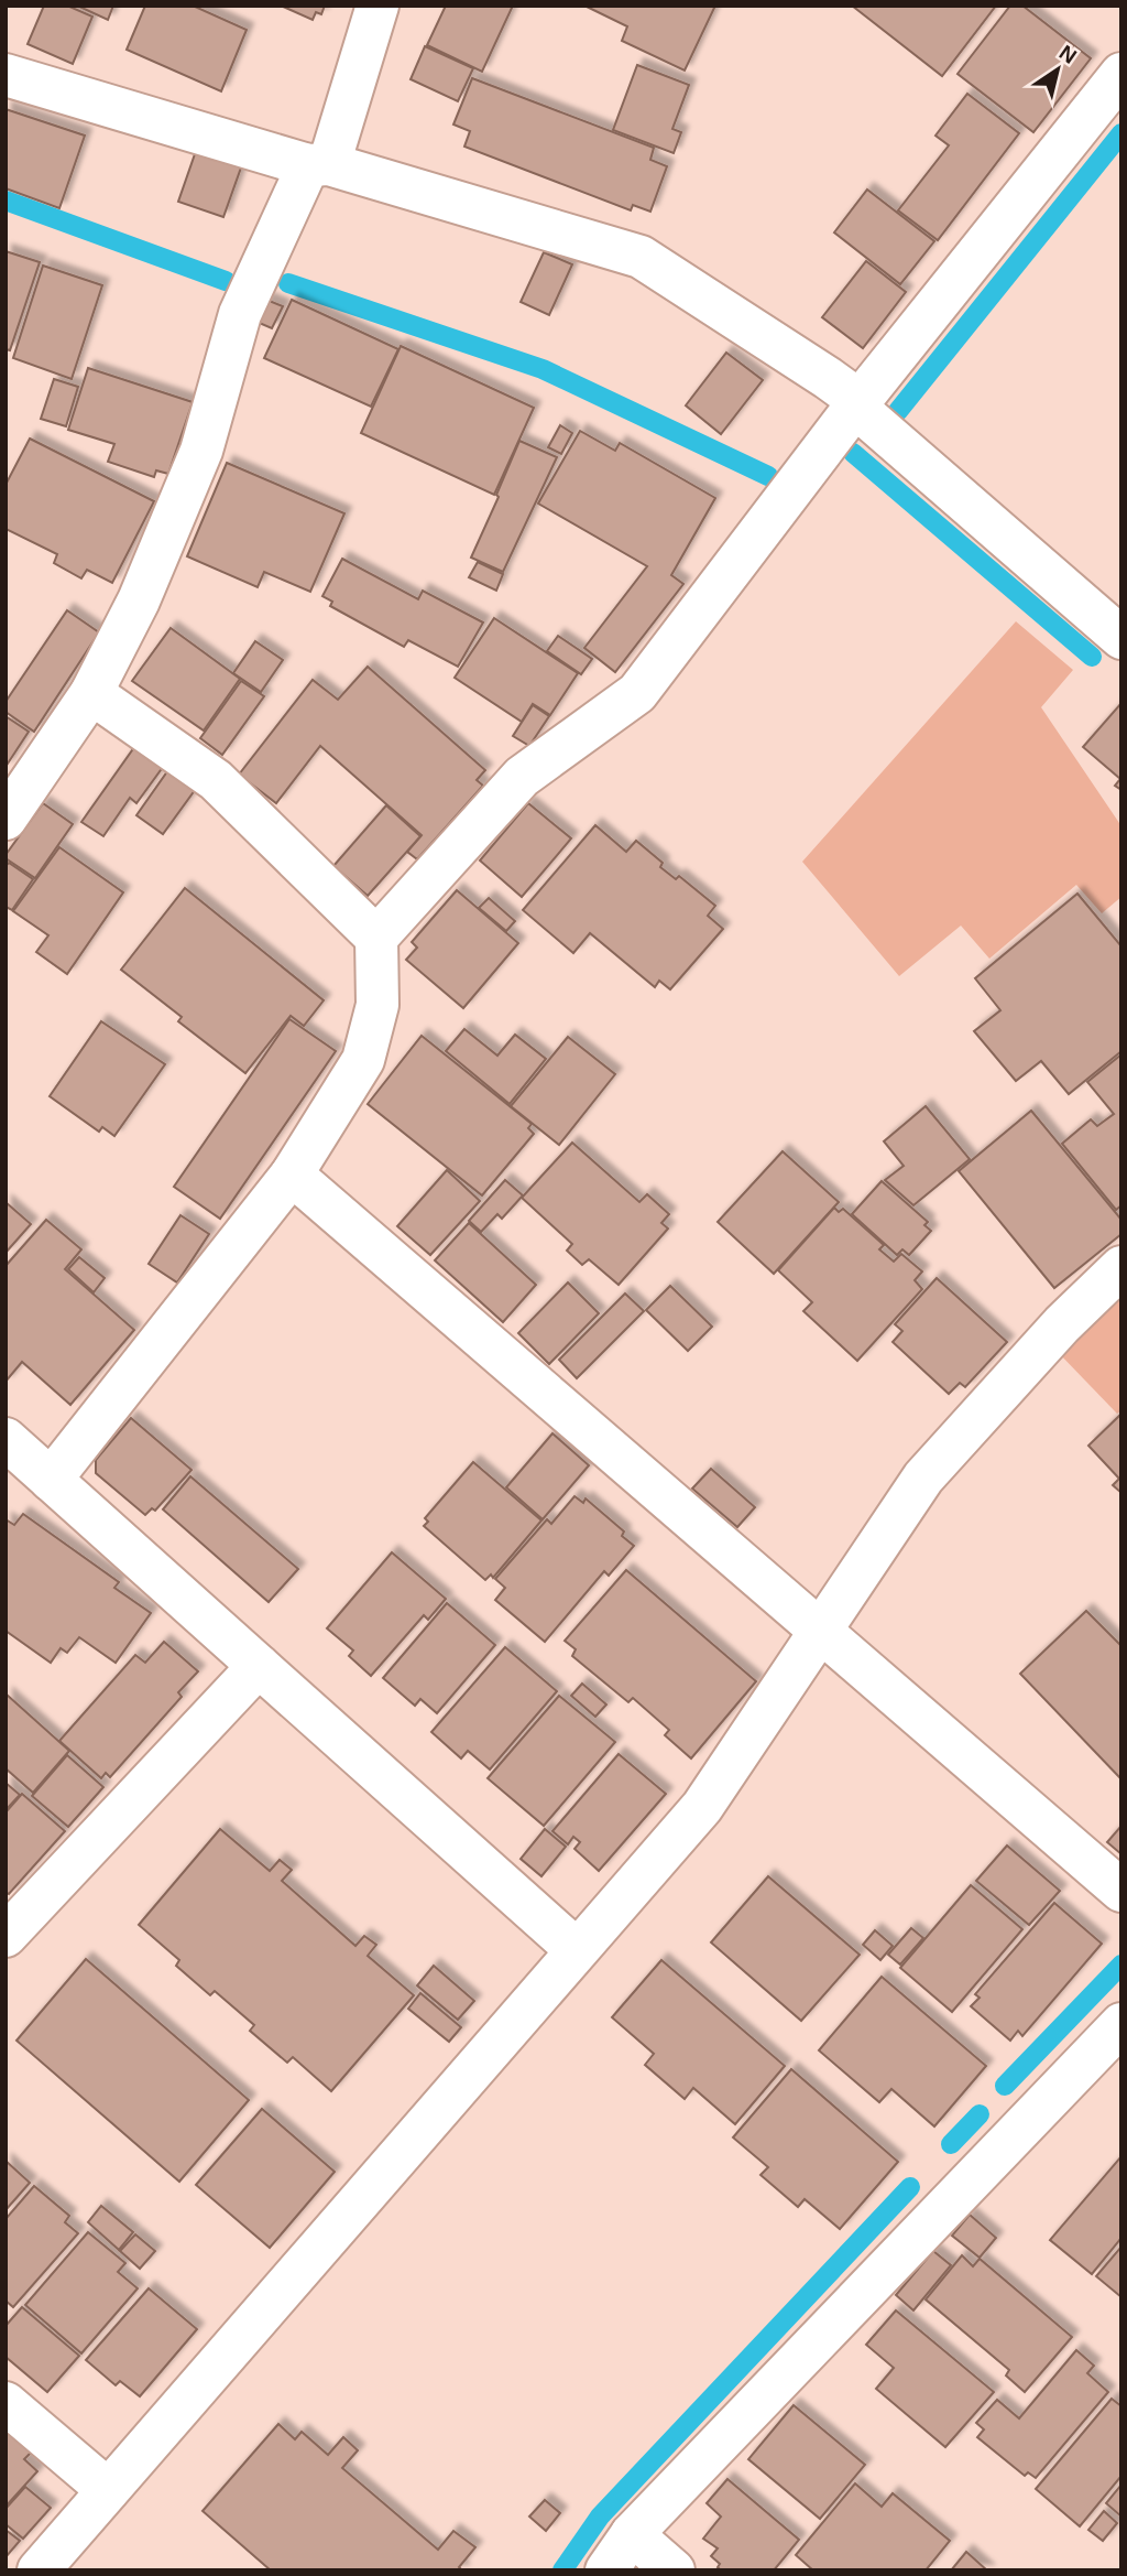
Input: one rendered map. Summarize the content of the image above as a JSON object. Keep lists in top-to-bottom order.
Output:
{
  "north": "top right"
}
